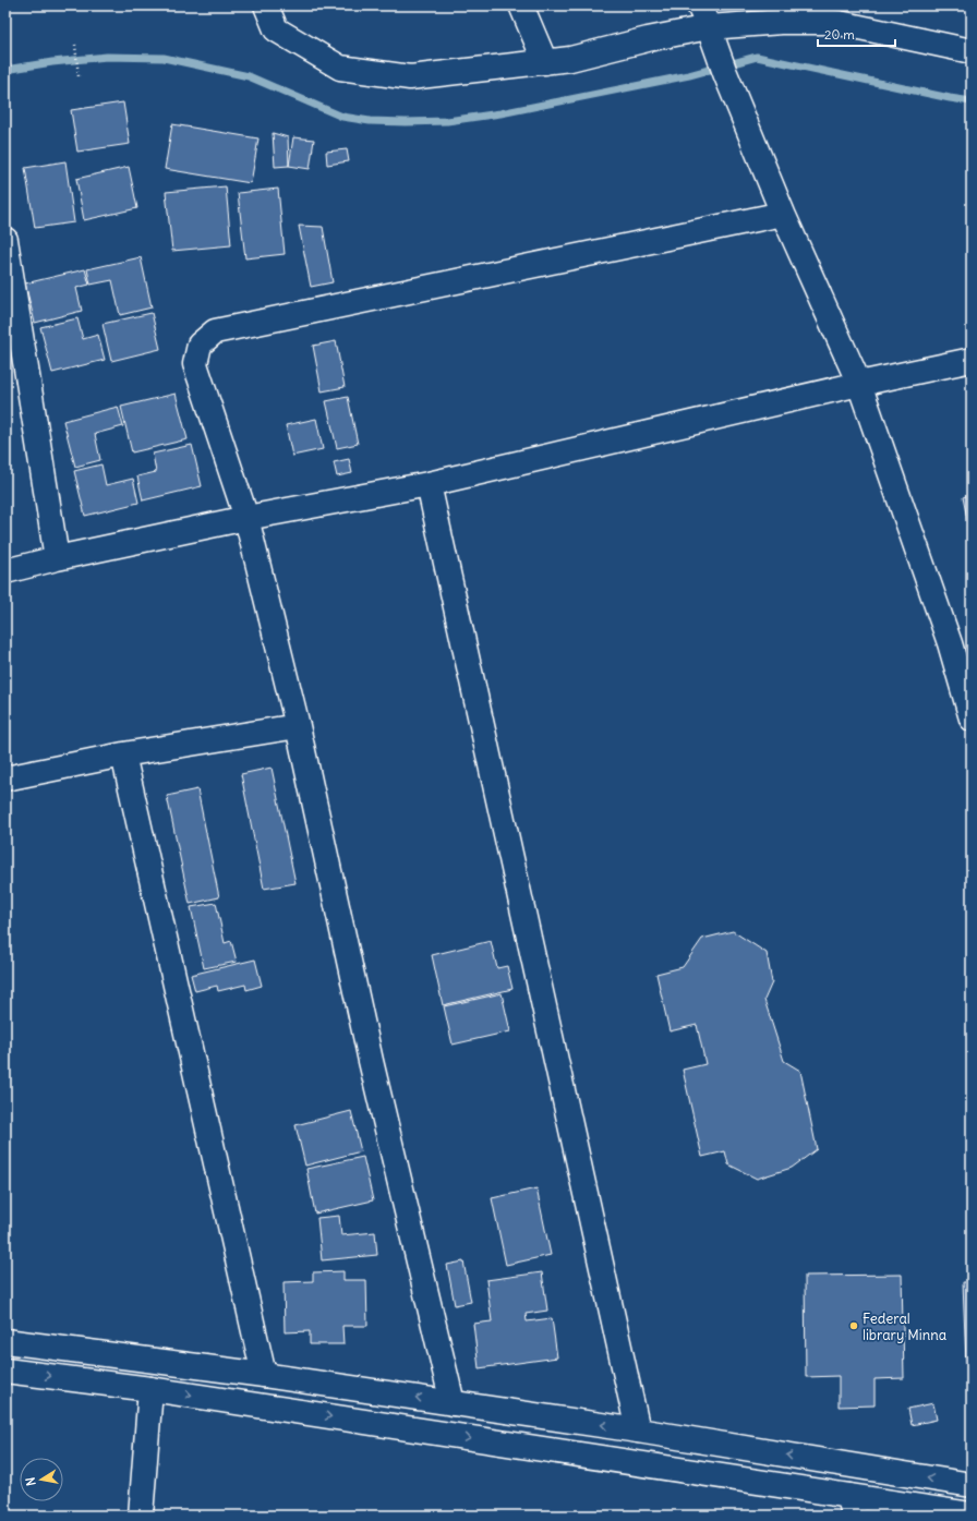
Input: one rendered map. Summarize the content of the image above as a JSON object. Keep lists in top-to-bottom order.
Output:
{
  "places": ["Federal library Minna"],
  "scale_bar": "20 m",
  "north": "left"
}
